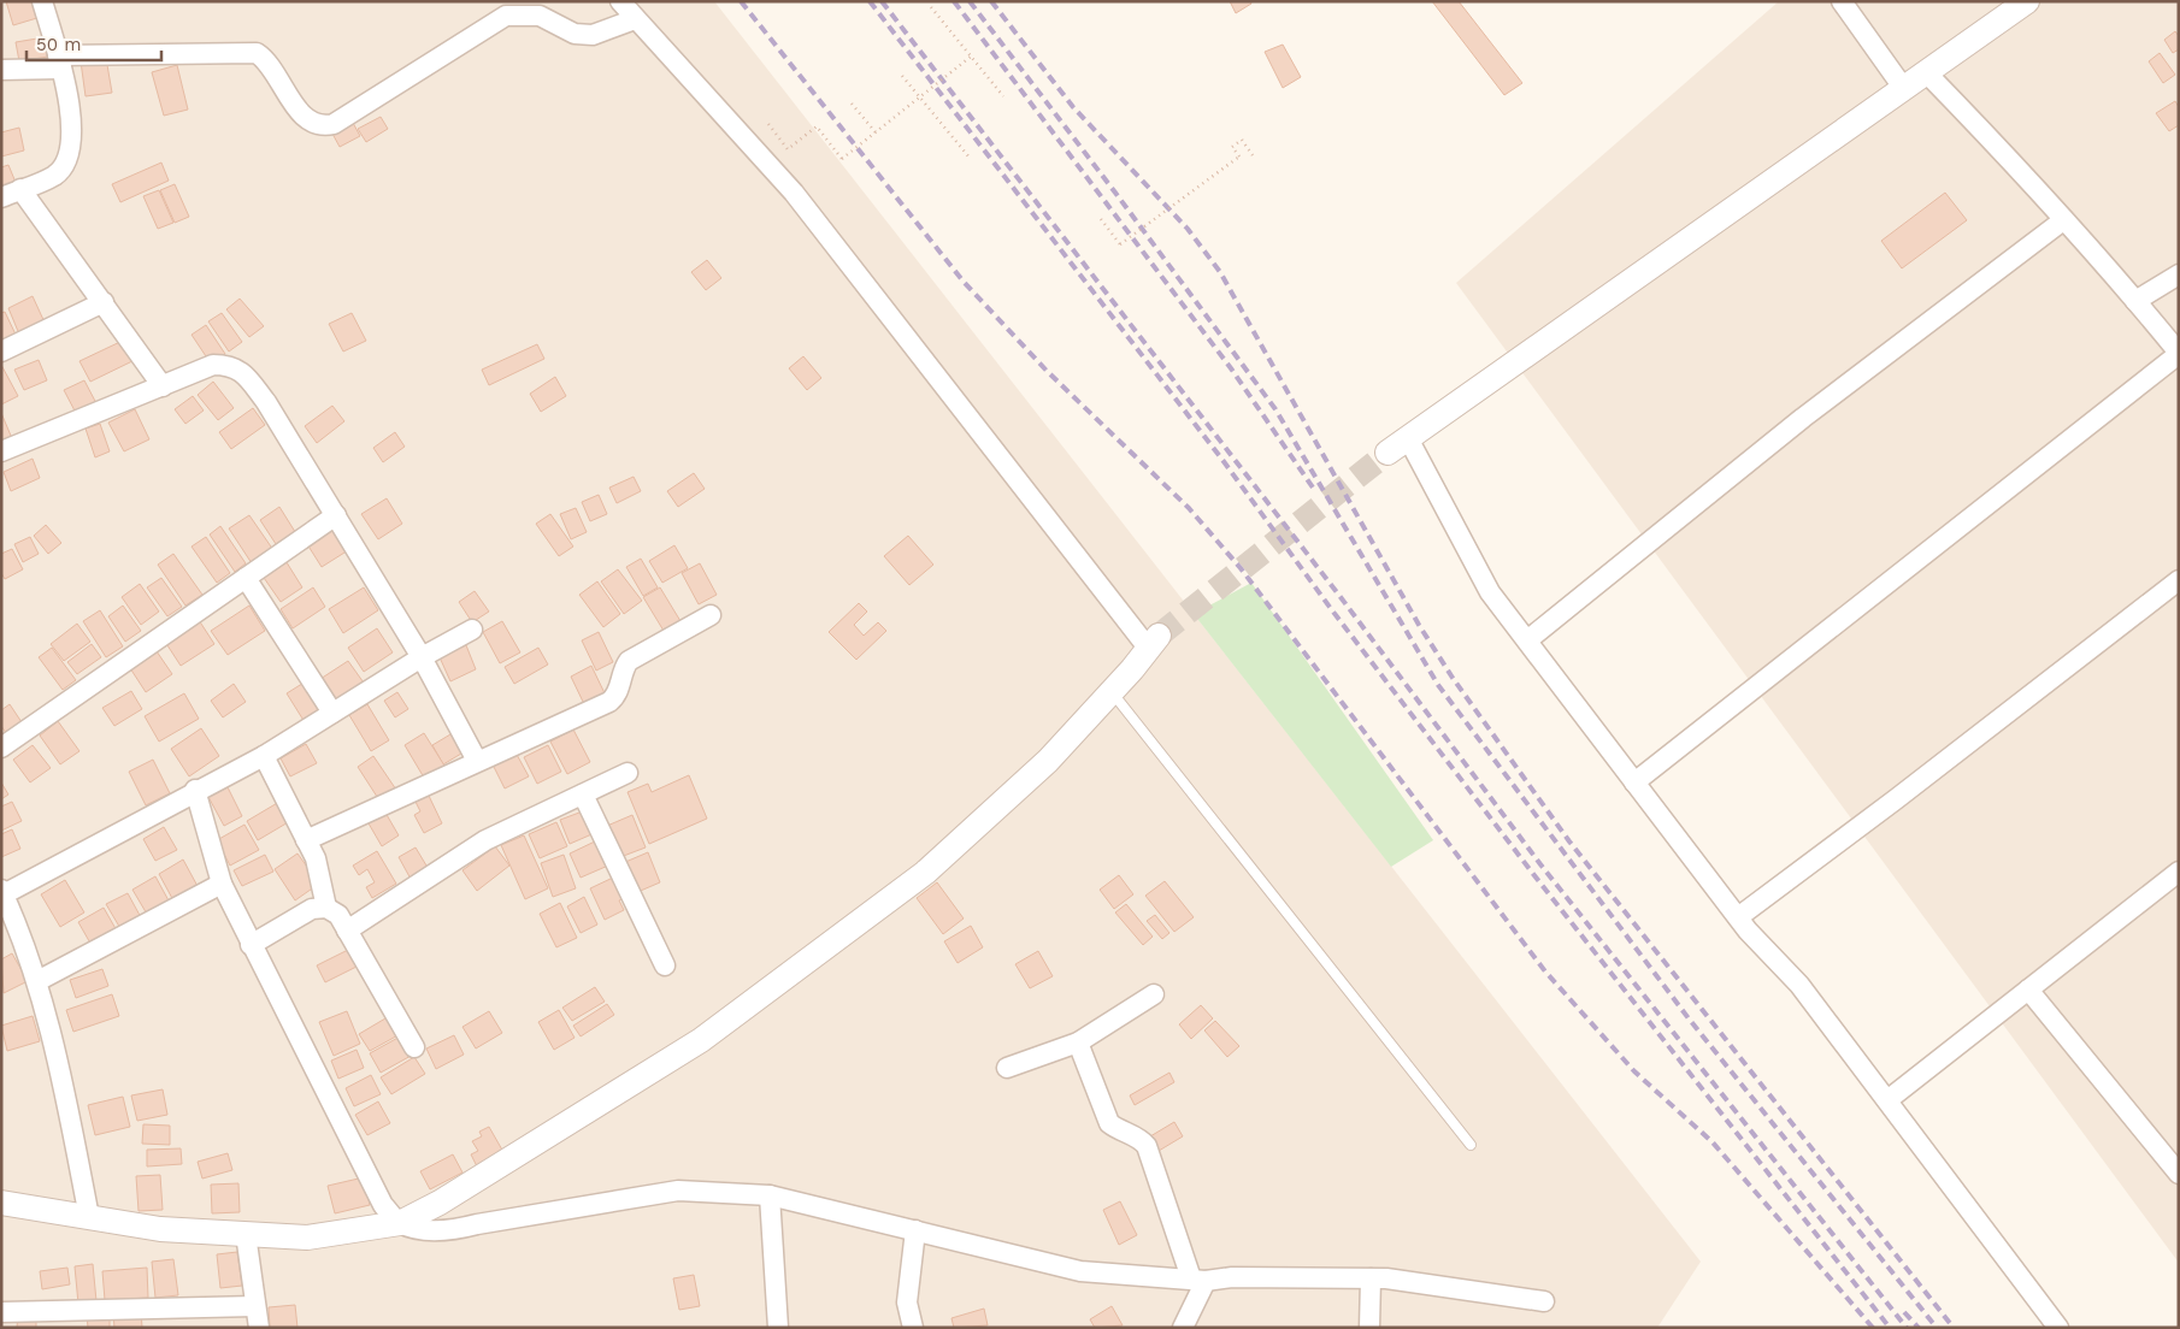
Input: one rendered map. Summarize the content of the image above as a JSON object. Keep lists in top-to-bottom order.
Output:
{
  "scale_bar": "50 m"
}
